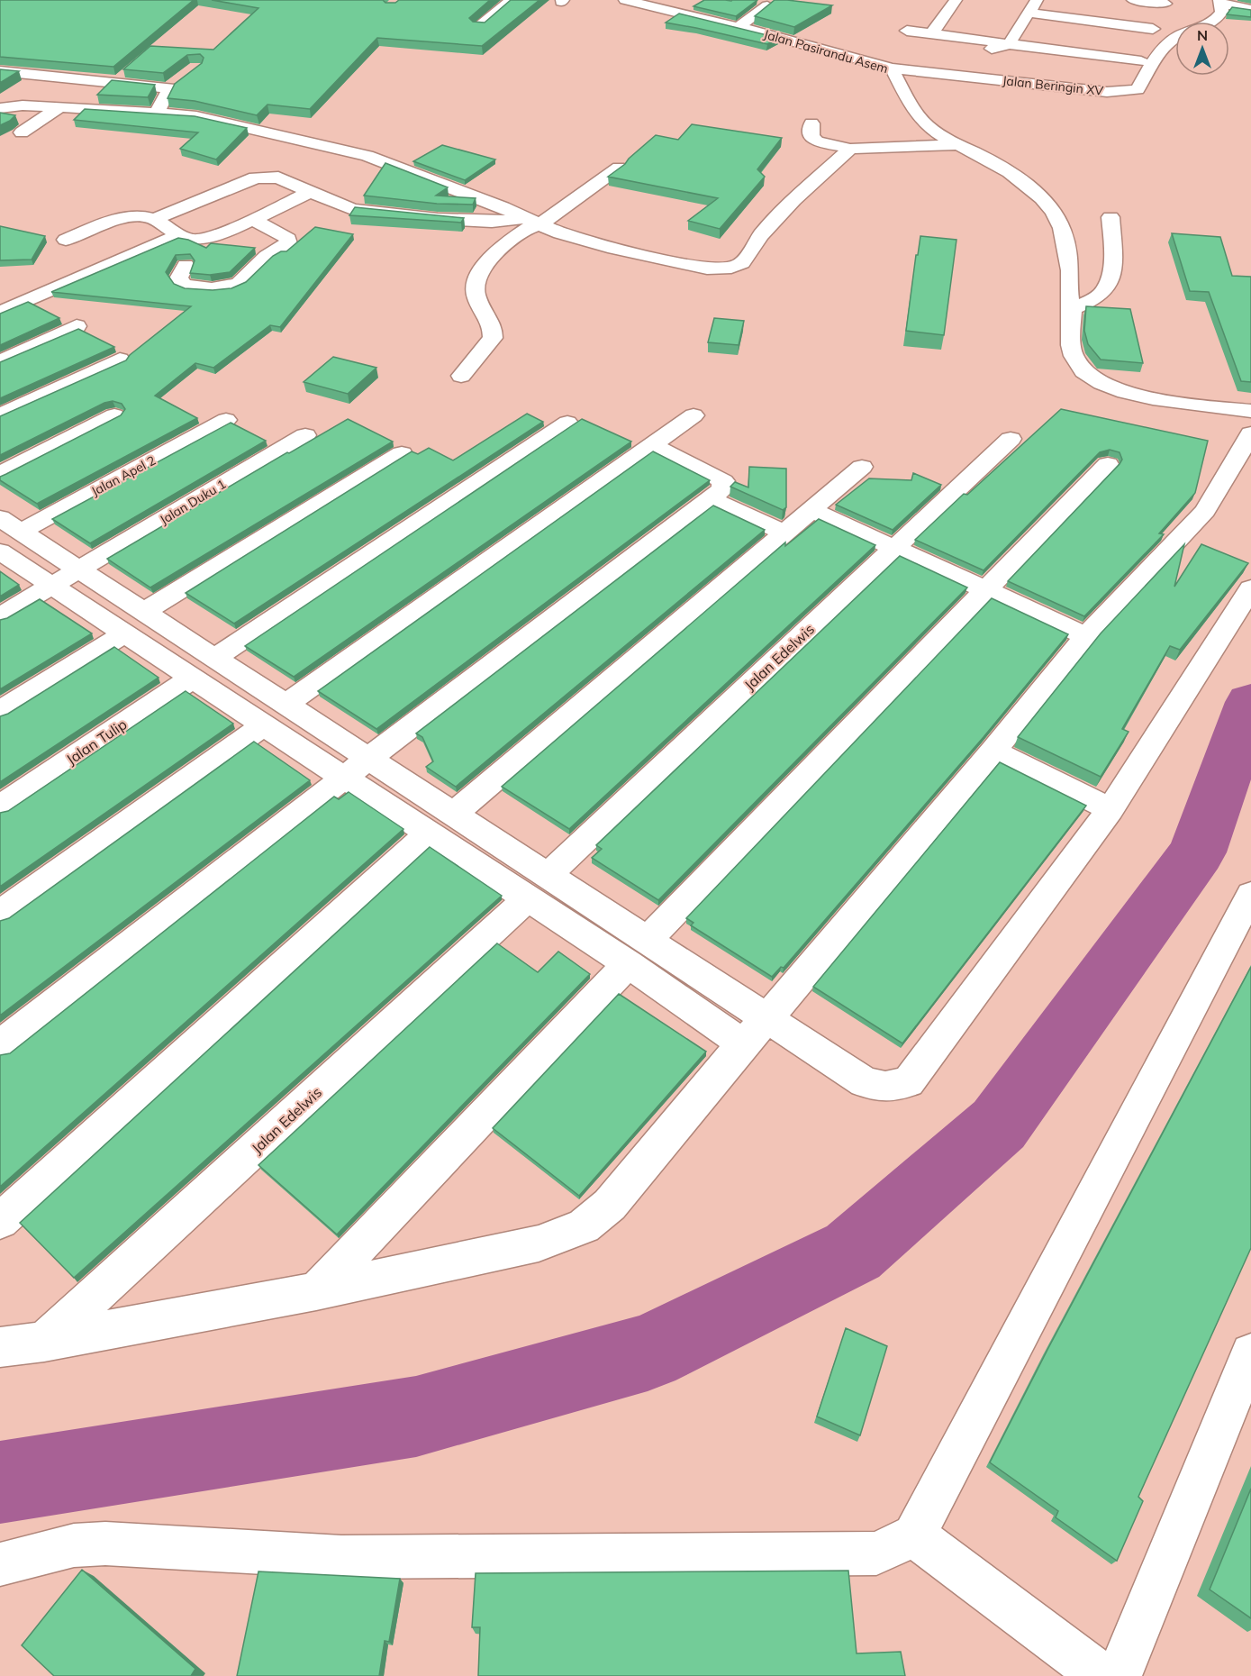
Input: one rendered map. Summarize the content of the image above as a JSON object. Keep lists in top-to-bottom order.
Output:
{
  "streets": {
    "street": [
      "Jalan Pasirandu Asem",
      "Jalan Beringin XV",
      "Jalan Apel 2",
      "Jalan Duku 1",
      "Jalan Edelwis",
      "Jalan Tulip"
    ]
  },
  "crossings": [
    ["Jalan Pasirandu Asem", "Jalan Beringin XV"]
  ],
  "north": "top"
}
